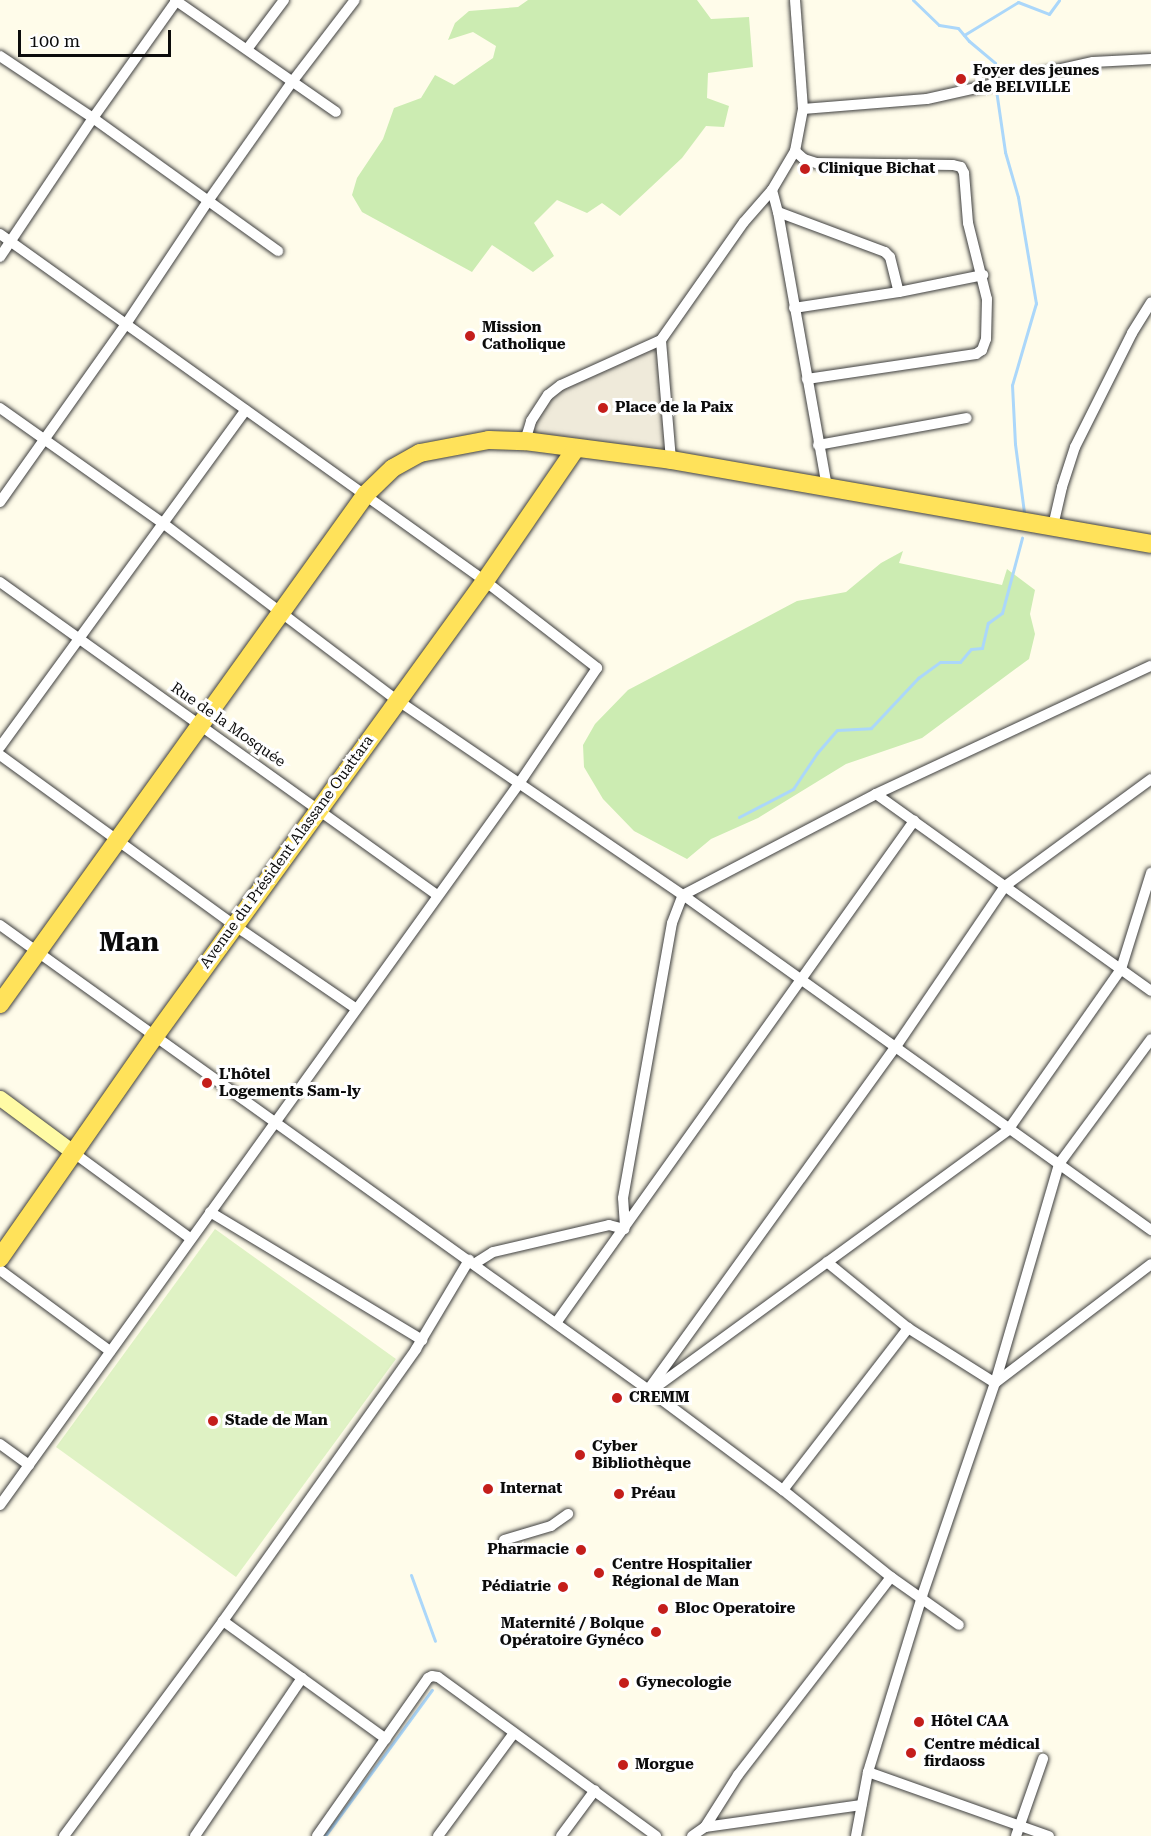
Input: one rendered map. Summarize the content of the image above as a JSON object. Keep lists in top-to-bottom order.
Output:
{
  "streets": {
    "main road": ["Avenue du Président Alassane Ouattara"],
    "street": ["Rue de la Mosquée"]
  },
  "crossings": [
    ["Rue de la Mosquée", "Avenue du Président Alassane Ouattara"]
  ],
  "districts": ["Man"],
  "places": [
    "Foyer des jeunes de BELVILLE",
    "Clinique Bichat",
    "Mission Catholique",
    "Place de la Paix",
    "L'hôtel Logements Sam-ly",
    "CREMM",
    "Stade de Man",
    "Cyber Bibliothèque",
    "Internat",
    "Préau",
    "Pharmacie",
    "Centre Hospitalier Régional de Man",
    "Pédiatrie",
    "Bloc Operatoire",
    "Maternité / Bolque Opératoire Gynéco",
    "Gynecologie",
    "Hôtel CAA",
    "Centre médical firdaoss",
    "Morgue"
  ],
  "scale_bar": "100 m"
}
